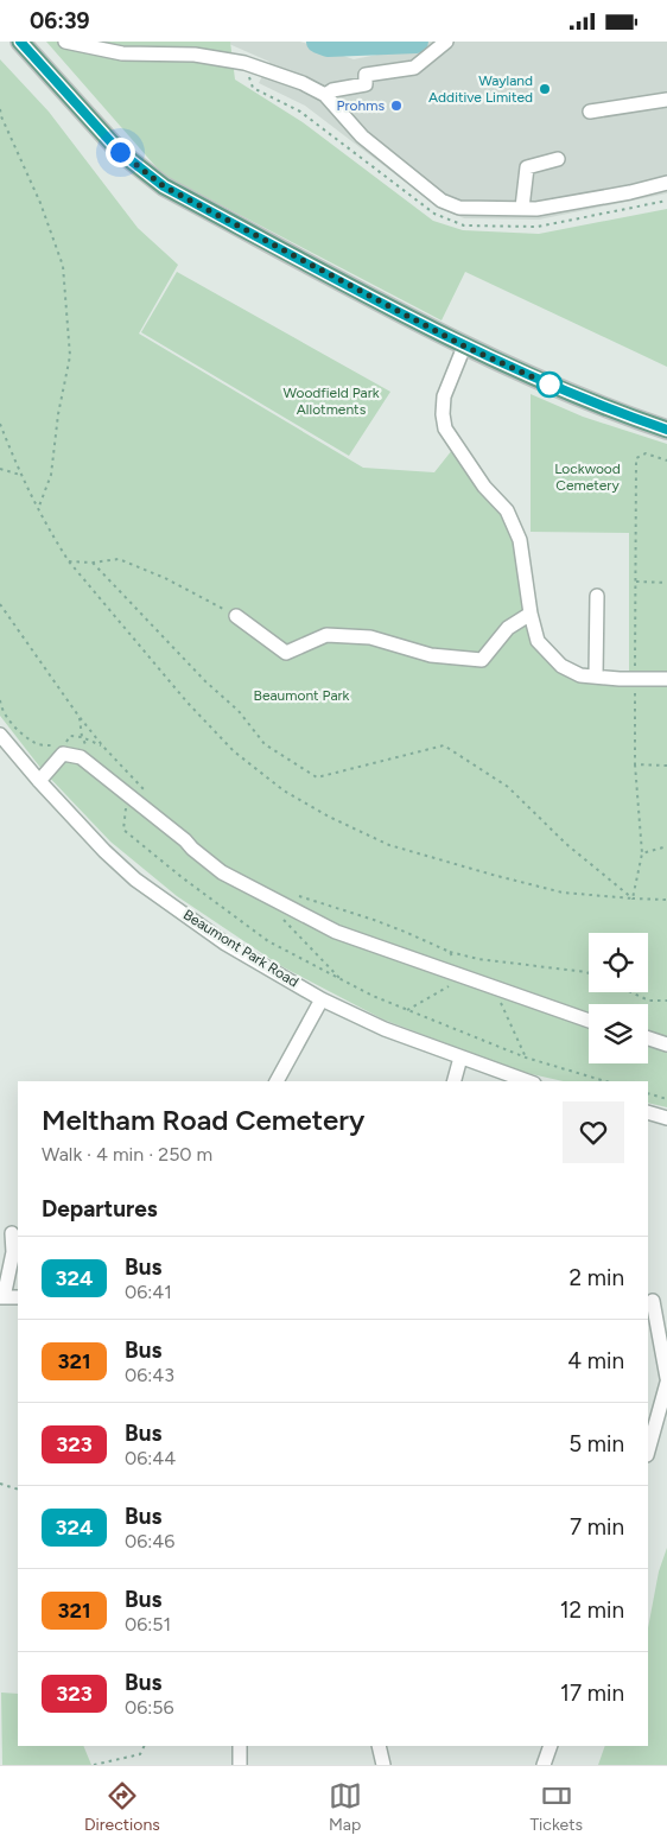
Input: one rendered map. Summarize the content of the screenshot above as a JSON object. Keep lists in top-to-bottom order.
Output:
{
  "streets": {
    "street": ["Beaumont Park Road"]
  },
  "parks": ["Woodfield Park Allotments", "Lockwood Cemetery", "Beaumont Park"],
  "places": ["Wayland Additive Limited", "Prohms"],
  "lines": ["bus line 324"],
  "page": {
    "status": "06:39",
    "heading": [
      ["Meltham Road Cemetery", "Walk · 4 min · 250 m"],
      "Departures"
    ],
    "list": [
      {
        "mark": "324",
        "name": "Bus",
        "note": "06:41",
        "value": "2 min"
      },
      {
        "mark": "321",
        "name": "Bus",
        "note": "06:43",
        "value": "4 min"
      },
      {
        "mark": "323",
        "name": "Bus",
        "note": "06:44",
        "value": "5 min"
      },
      {
        "mark": "324",
        "name": "Bus",
        "note": "06:46",
        "value": "7 min"
      },
      {
        "mark": "321",
        "name": "Bus",
        "note": "06:51",
        "value": "12 min"
      },
      {
        "mark": "323",
        "name": "Bus",
        "note": "06:56",
        "value": "17 min"
      }
    ],
    "tabs": ["Directions", "Map", "Tickets"]
  }
}
